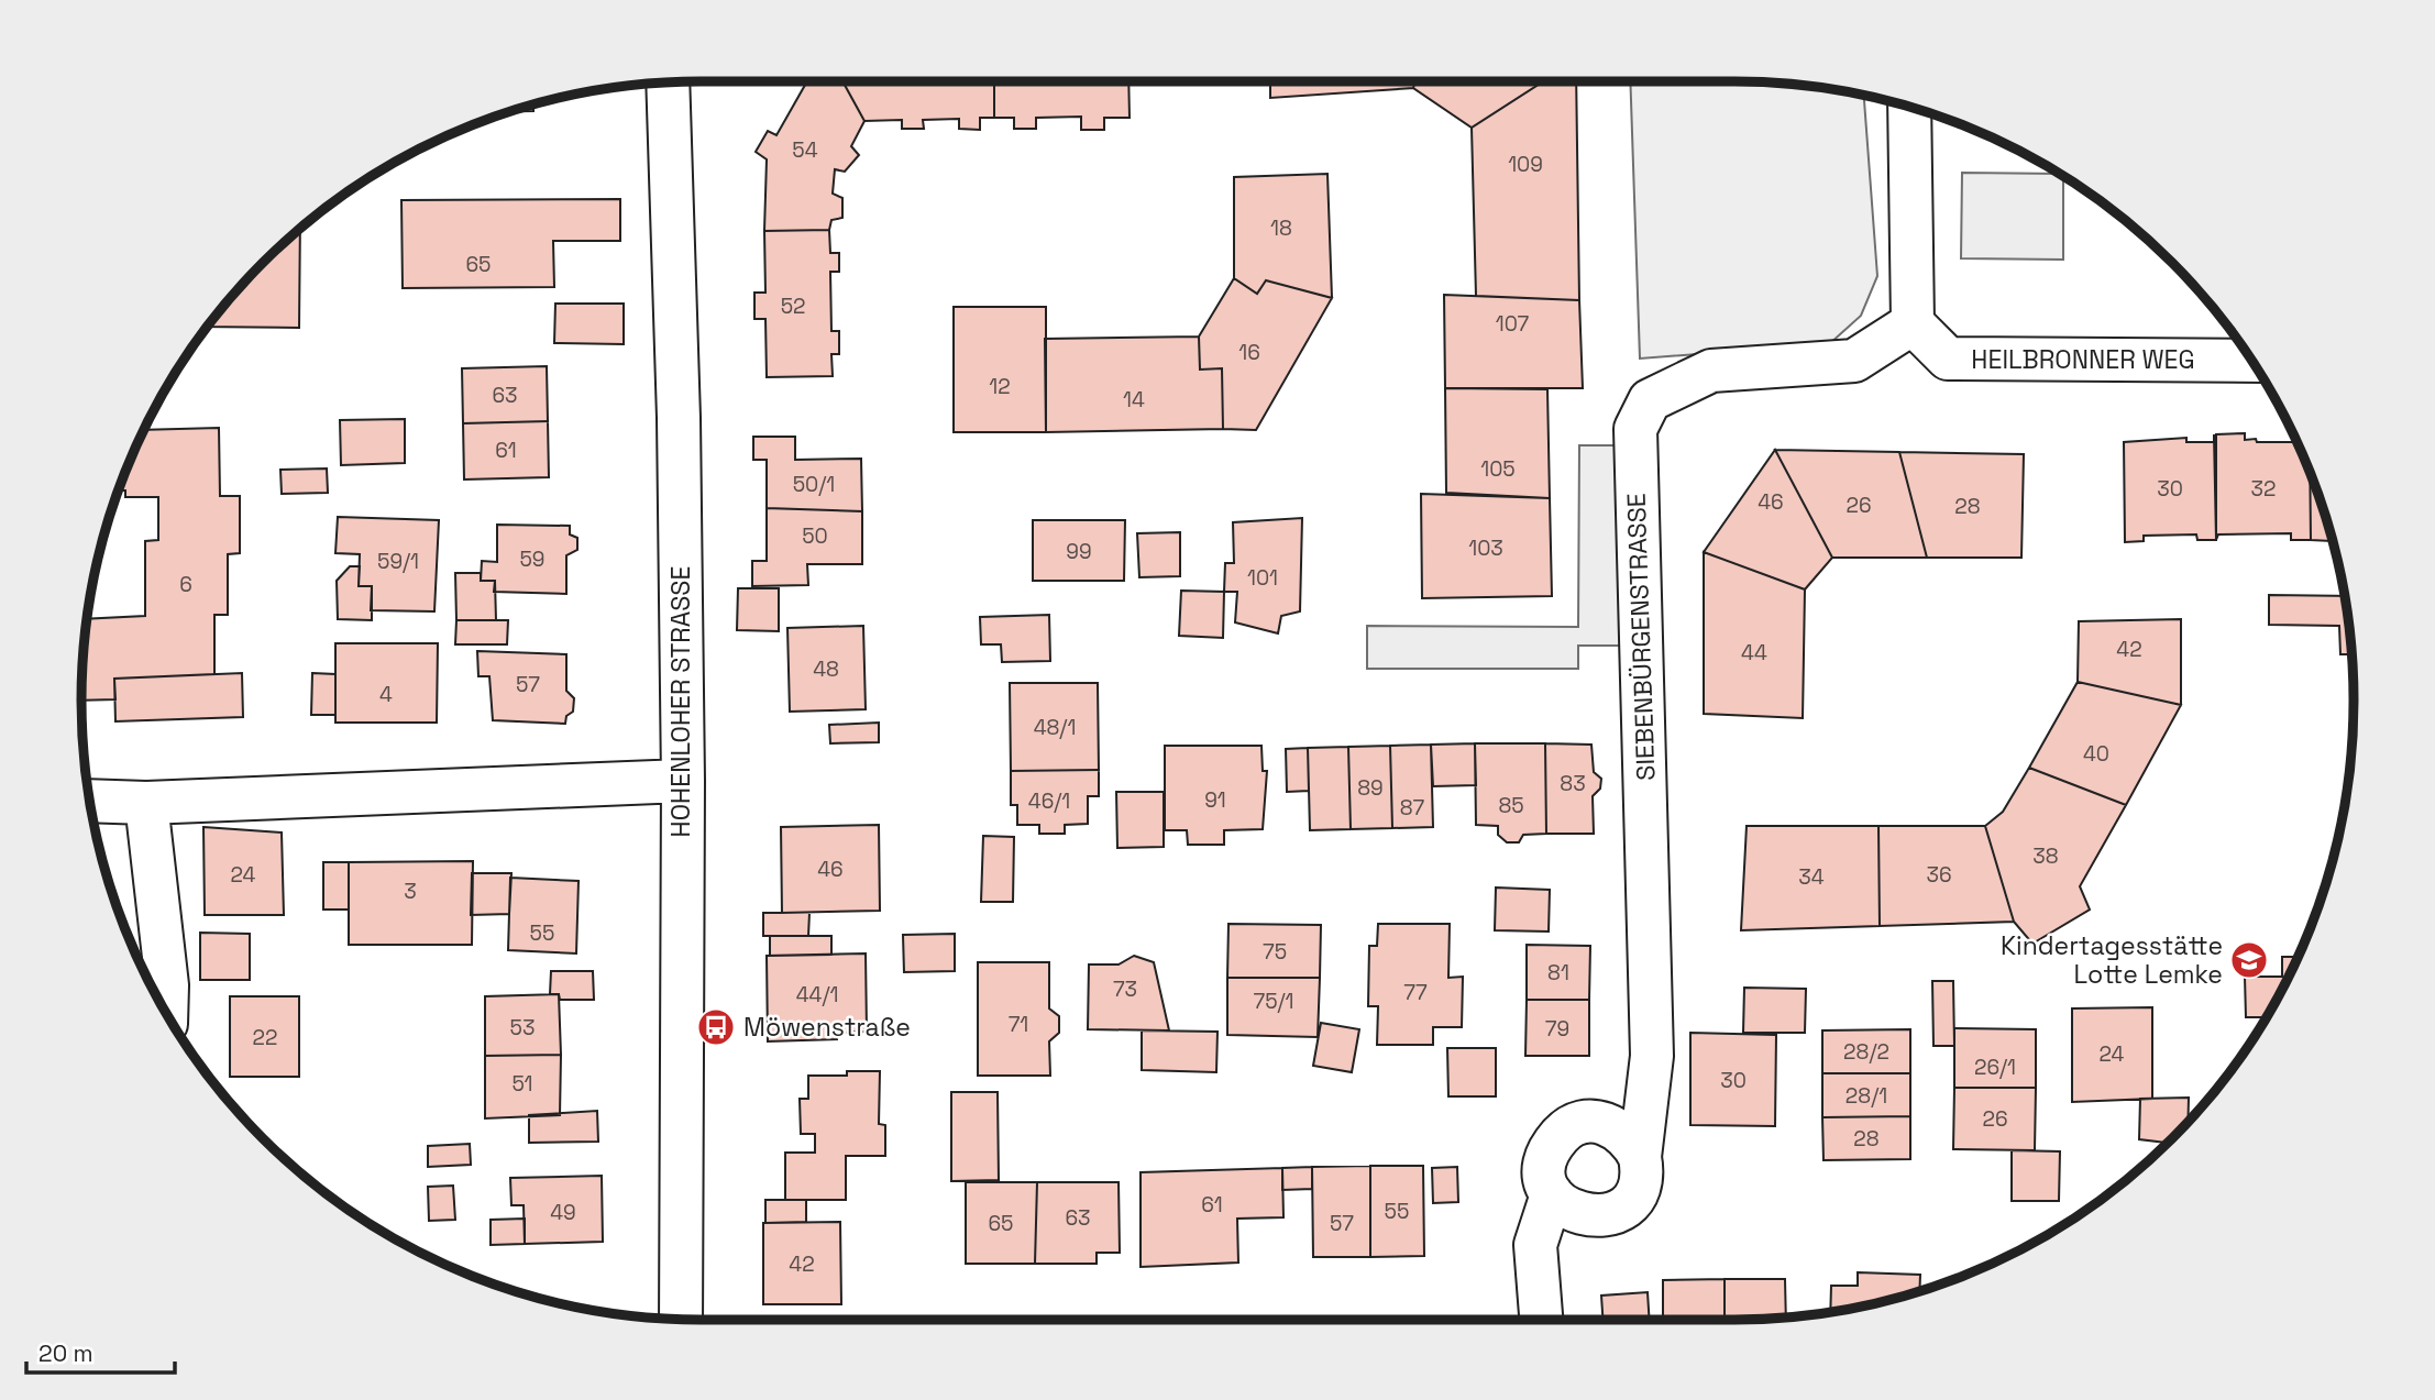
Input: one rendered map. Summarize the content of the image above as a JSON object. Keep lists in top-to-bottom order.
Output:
{
  "streets": {
    "street": ["HEILBRONNER WEG", "SIEBENBÜRGENSTRASSE", "HOHENLOHER STRASSE"]
  },
  "crossings": [
    ["HEILBRONNER WEG", "SIEBENBÜRGENSTRASSE"]
  ],
  "places": {
    "school or university": ["Kindertagesstätte Lotte Lemke"],
    "bus stop": ["Möwenstraße"]
  },
  "house_numbers": [
    "54",
    "109",
    "18",
    "65",
    "52",
    "107",
    "16",
    "12",
    "63",
    "14",
    "61",
    "105",
    "50/1",
    "30",
    "32",
    "46",
    "26",
    "28",
    "50",
    "103",
    "99",
    "59",
    "59/1",
    "101",
    "6",
    "42",
    "44",
    "48",
    "57",
    "4",
    "48/1",
    "40",
    "83",
    "89",
    "91",
    "46/1",
    "85",
    "87",
    "38",
    "46",
    "24",
    "36",
    "34",
    "3",
    "55",
    "75",
    "81",
    "73",
    "77",
    "44/1",
    "75/1",
    "71",
    "53",
    "79",
    "22",
    "28/2",
    "24",
    "26/1",
    "30",
    "51",
    "28/1",
    "26",
    "28",
    "61",
    "55",
    "49",
    "63",
    "65",
    "57",
    "42"
  ],
  "scale_bar": "20 m"
}
